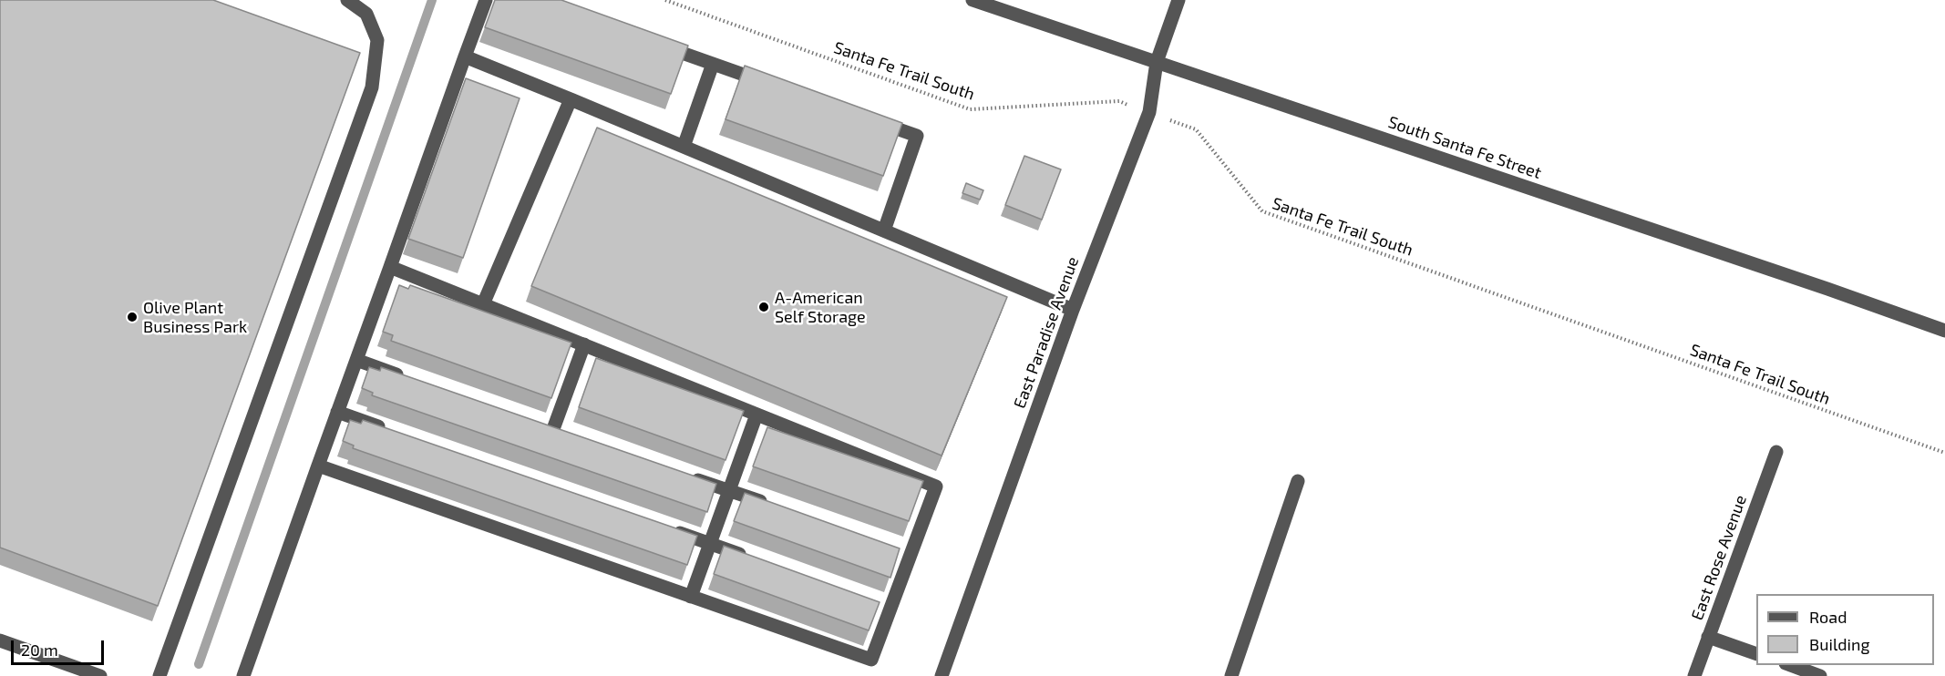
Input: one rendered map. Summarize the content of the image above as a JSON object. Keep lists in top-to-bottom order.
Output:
{
  "streets": {
    "street": ["South Santa Fe Street", "East Paradise Avenue", "East Rose Avenue"],
    "path": ["Santa Fe Trail South"]
  },
  "crossings": [
    ["Santa Fe Trail South", "East Paradise Avenue"],
    ["South Santa Fe Street", "East Paradise Avenue"]
  ],
  "places": ["A-American Self Storage", "Olive Plant Business Park"],
  "legend": ["Road", "Building"],
  "scale_bar": "20 m"
}
